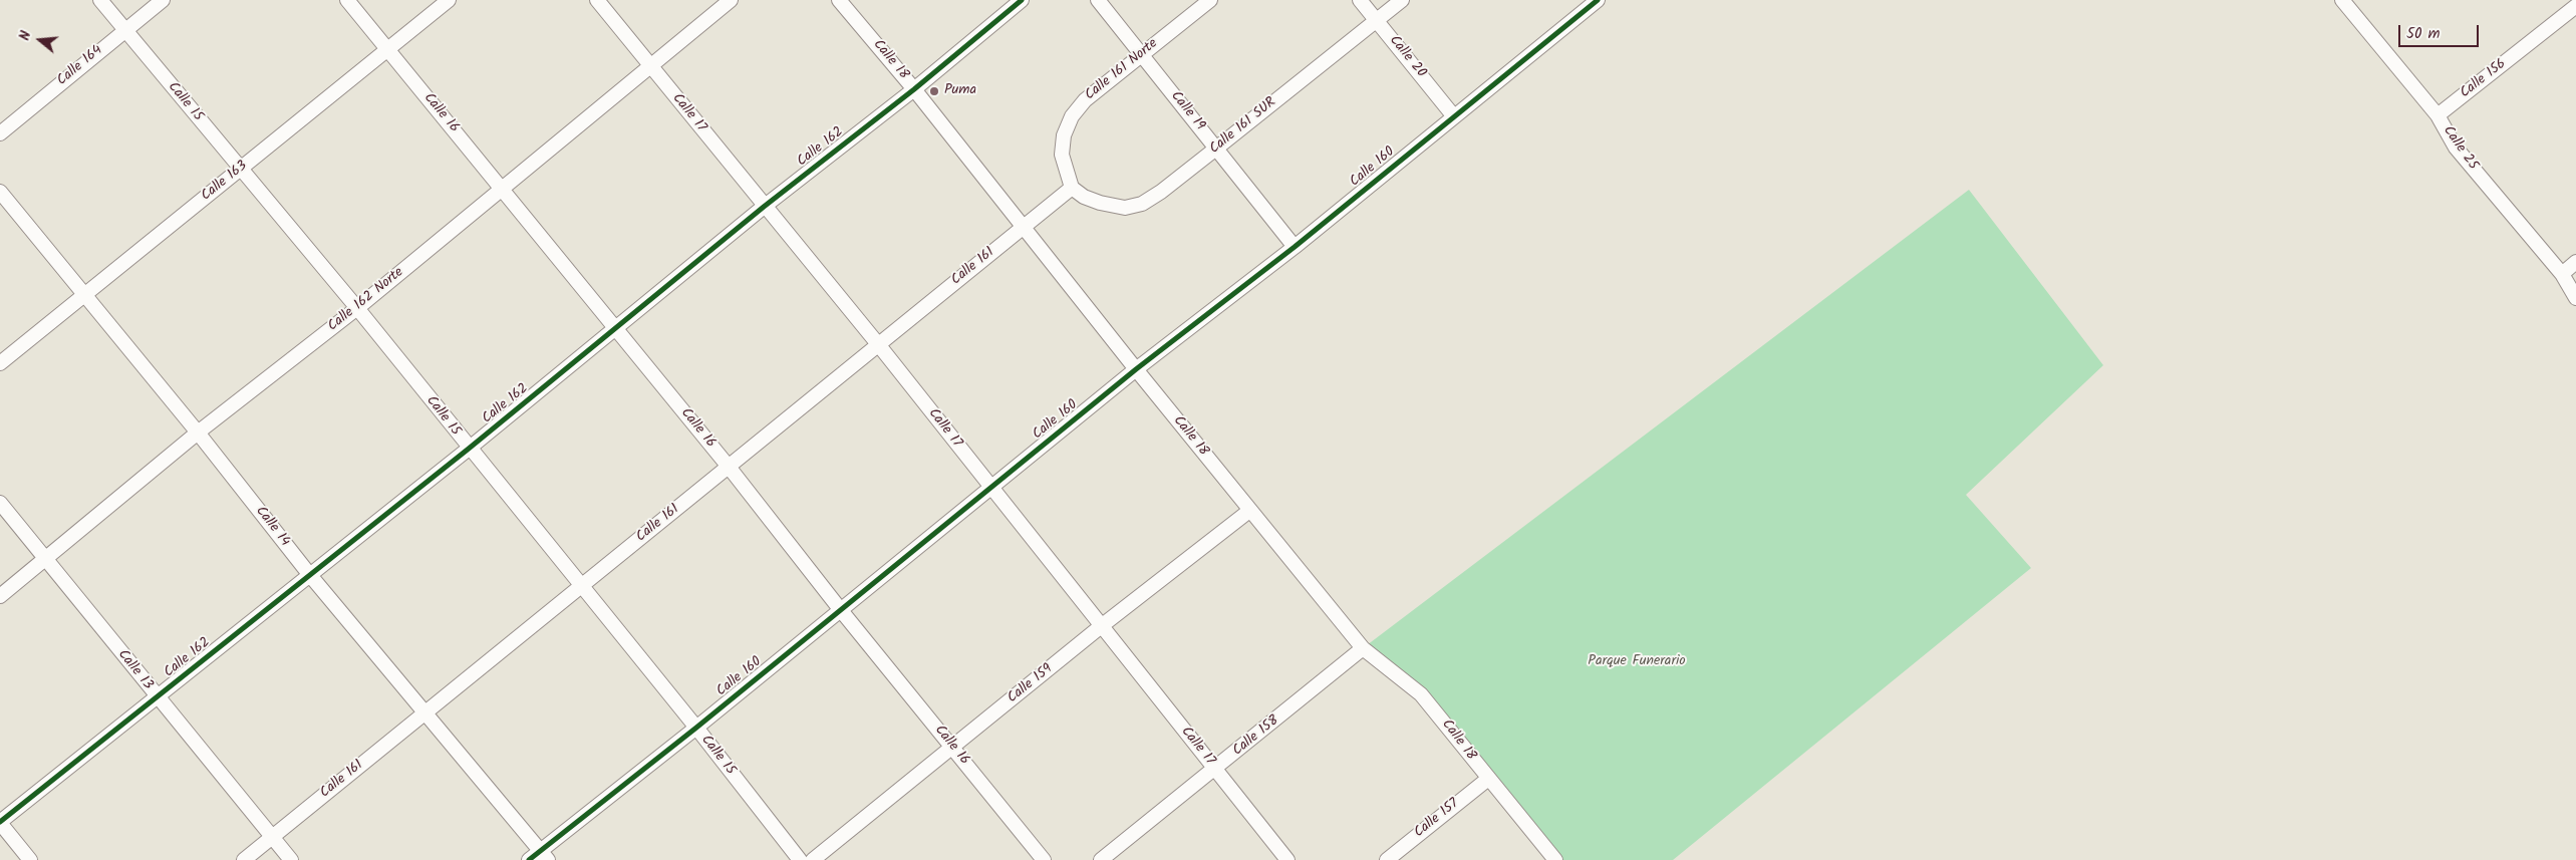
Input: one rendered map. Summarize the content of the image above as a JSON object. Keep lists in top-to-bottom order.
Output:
{
  "streets": {
    "street": [
      "Calle 20",
      "Calle 18",
      "Calle 164",
      "Calle 161 Norte",
      "Calle 156",
      "Calle 15",
      "Calle 19",
      "Calle 16",
      "Calle 17",
      "Calle 161 SUR",
      "Calle 162",
      "Calle 25",
      "Calle 160",
      "Calle 163",
      "Calle 161",
      "Calle 162 Norte",
      "Calle 14",
      "Calle 13",
      "Calle 159",
      "Calle 158",
      "Calle 157"
    ]
  },
  "crossings": [
    ["Calle 20", "Calle 161 SUR"],
    ["Calle 20", "Calle 160"],
    ["Calle 18", "Calle 162"],
    ["Calle 18", "Calle 160"],
    ["Calle 18", "Calle 161"],
    ["Calle 18", "Calle 159"],
    ["Calle 18", "Calle 158"],
    ["Calle 18", "Calle 157"],
    ["Calle 164", "Calle 15"],
    ["Calle 161 Norte", "Calle 19"],
    ["Calle 161 Norte", "Calle 161 SUR"],
    ["Calle 161 Norte", "Calle 161"],
    ["Calle 156", "Calle 25"],
    ["Calle 15", "Calle 162"],
    ["Calle 15", "Calle 160"],
    ["Calle 15", "Calle 163"],
    ["Calle 15", "Calle 161"],
    ["Calle 15", "Calle 162 Norte"],
    ["Calle 19", "Calle 161 SUR"],
    ["Calle 19", "Calle 160"],
    ["Calle 19", "Calle 161"],
    ["Calle 16", "Calle 162"],
    ["Calle 16", "Calle 160"],
    ["Calle 16", "Calle 163"],
    ["Calle 16", "Calle 161"],
    ["Calle 16", "Calle 162 Norte"],
    ["Calle 16", "Calle 159"],
    ["Calle 17", "Calle 162"],
    ["Calle 17", "Calle 160"],
    ["Calle 17", "Calle 161"],
    ["Calle 17", "Calle 162 Norte"],
    ["Calle 17", "Calle 159"],
    ["Calle 17", "Calle 158"],
    ["Calle 161 SUR", "Calle 161"],
    ["Calle 162", "Calle 14"],
    ["Calle 162", "Calle 13"],
    ["Calle 160", "Calle 14"],
    ["Calle 163", "Calle 14"],
    ["Calle 161", "Calle 14"],
    ["Calle 161", "Calle 13"],
    ["Calle 162 Norte", "Calle 14"],
    ["Calle 162 Norte", "Calle 13"]
  ],
  "parks": ["Parque Funerario"],
  "places": ["Puma"],
  "scale_bar": "50 m",
  "north": "left"
}
